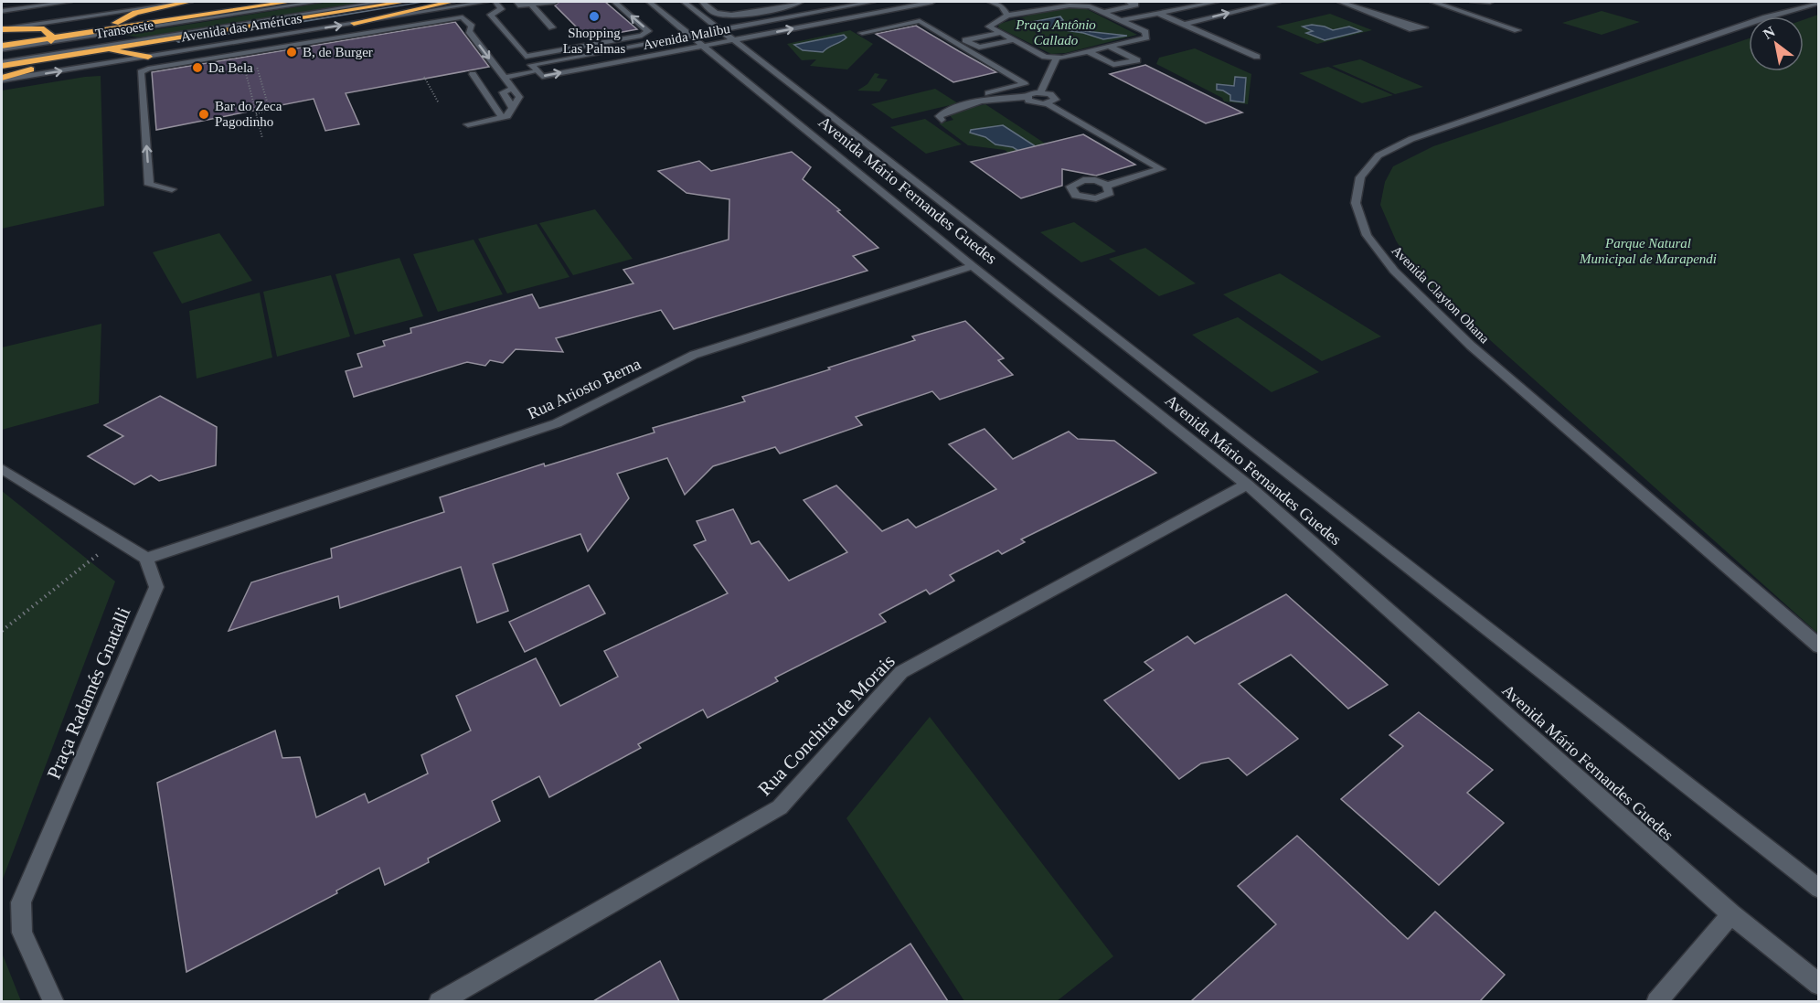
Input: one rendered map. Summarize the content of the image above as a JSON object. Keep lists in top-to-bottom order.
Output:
{
  "streets": {
    "highway": ["Avenida das Américas"],
    "street": [
      "Transoeste",
      "Avenida Malibu",
      "Avenida Mário Fernandes Guedes",
      "Avenida Clayton Ohana",
      "Rua Ariosto Berna",
      "Praça Radamés Gnatalli",
      "Rua Conchita de Morais"
    ]
  },
  "crossings": [
    ["Avenida das Américas", "Transoeste"],
    ["Avenida Malibu", "Avenida Mário Fernandes Guedes"],
    ["Avenida Mário Fernandes Guedes", "Rua Ariosto Berna"],
    ["Avenida Mário Fernandes Guedes", "Rua Conchita de Morais"],
    ["Rua Ariosto Berna", "Praça Radamés Gnatalli"]
  ],
  "parks": ["Praça Antônio Callado", "Parque Natural Municipal de Marapendi"],
  "places": [
    "Shopping Las Palmas",
    "B, de Burger",
    "Da Bela",
    "Bar do Zeca Pagodinho"
  ],
  "north": "top left"
}
